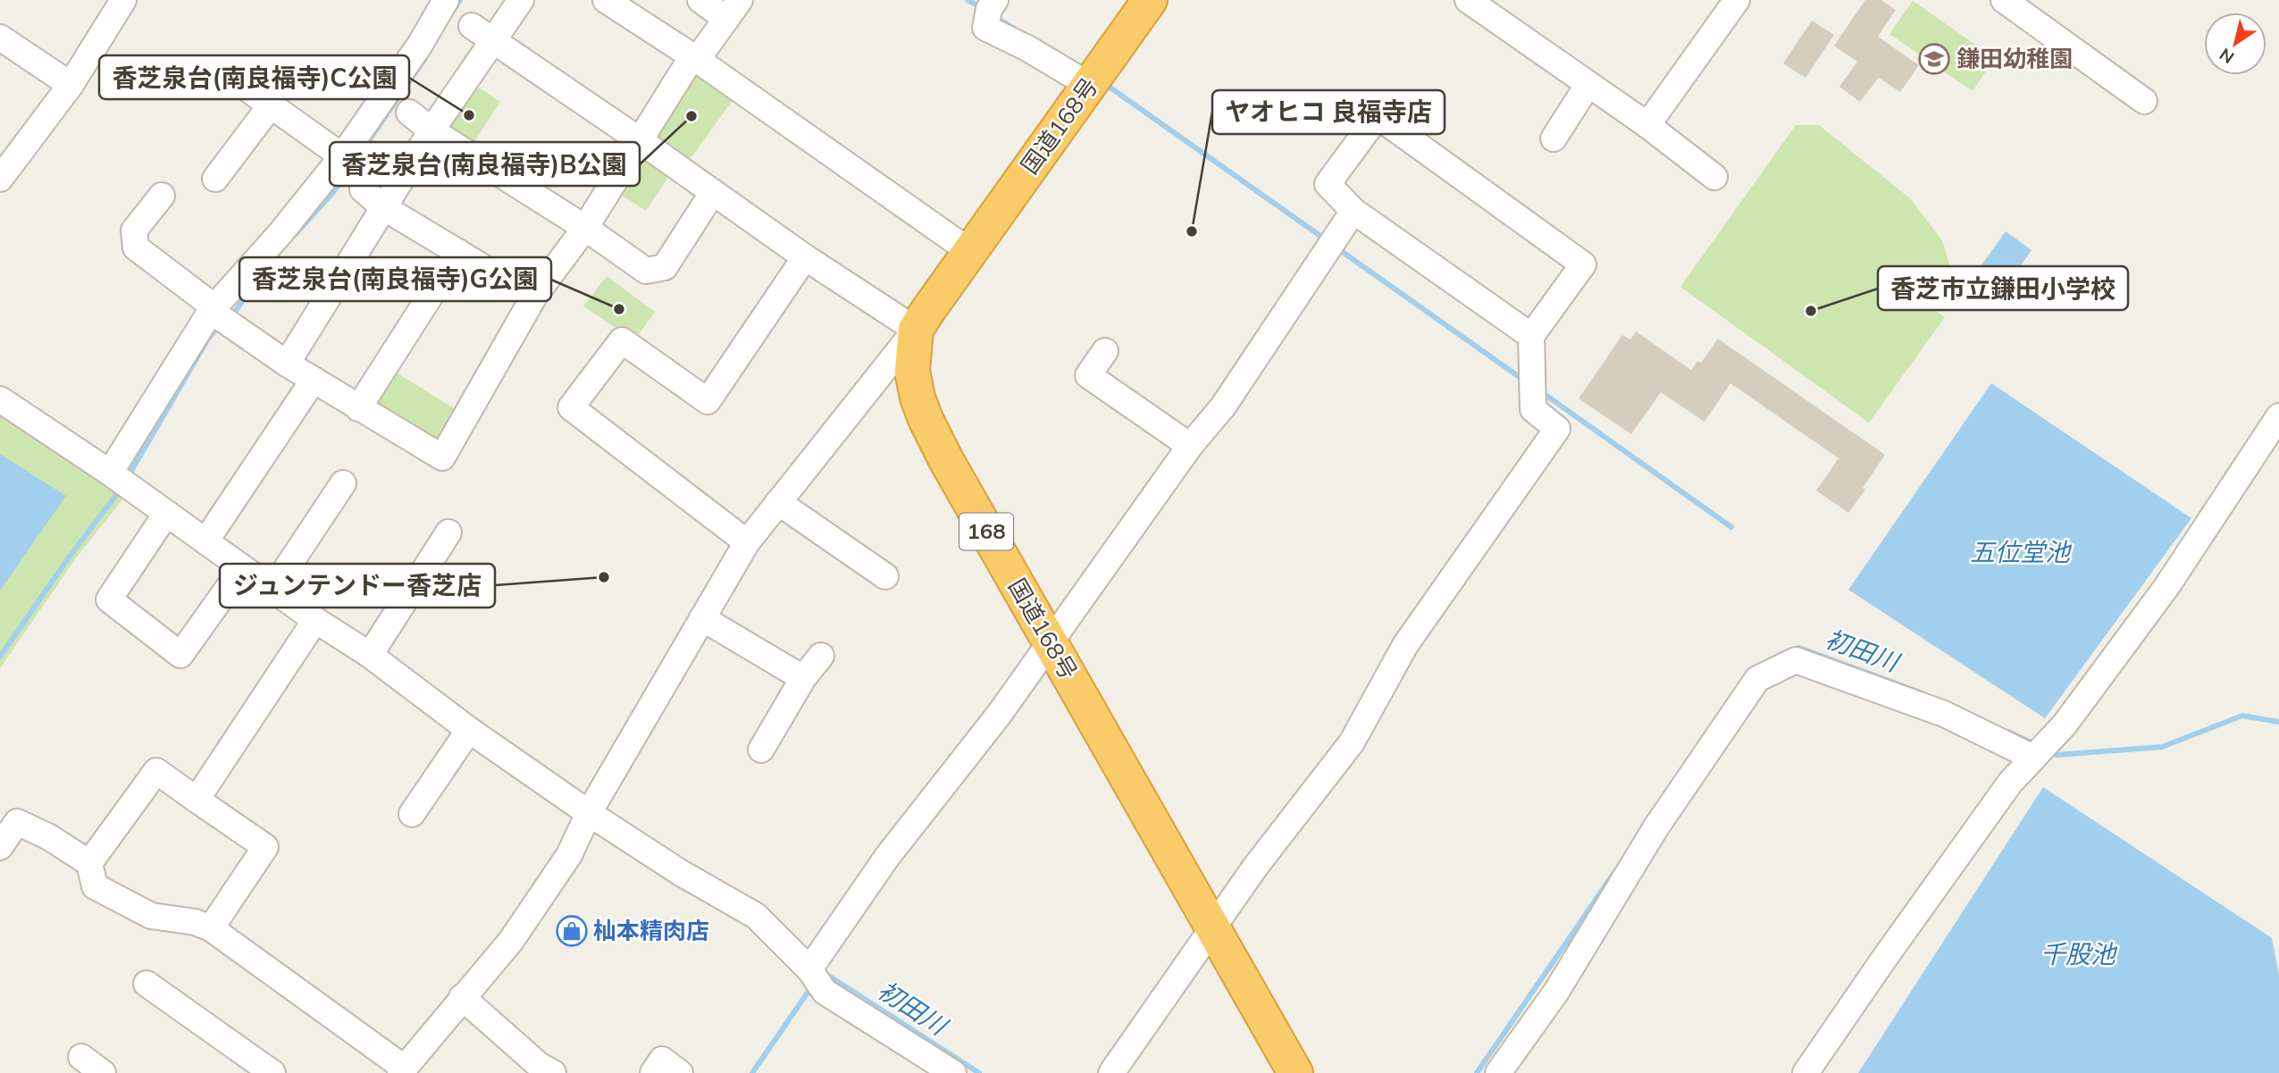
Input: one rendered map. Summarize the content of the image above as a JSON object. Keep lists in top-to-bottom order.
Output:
{
  "streets": {
    "highway": ["国道168号", "168"]
  },
  "water": ["五位堂池", "初田川", "千股池"],
  "places": {
    "school or university": ["鎌田幼稚園"],
    "other": [
      "香芝泉台(南良福寺)C公園",
      "香芝泉台(南良福寺)B公園",
      "ヤオヒコ 良福寺店",
      "香芝泉台(南良福寺)G公園",
      "香芝市立鎌田小学校",
      "ジュンテンドー香芝店"
    ],
    "shop": ["杣本精肉店"]
  },
  "north": "bottom left"
}
